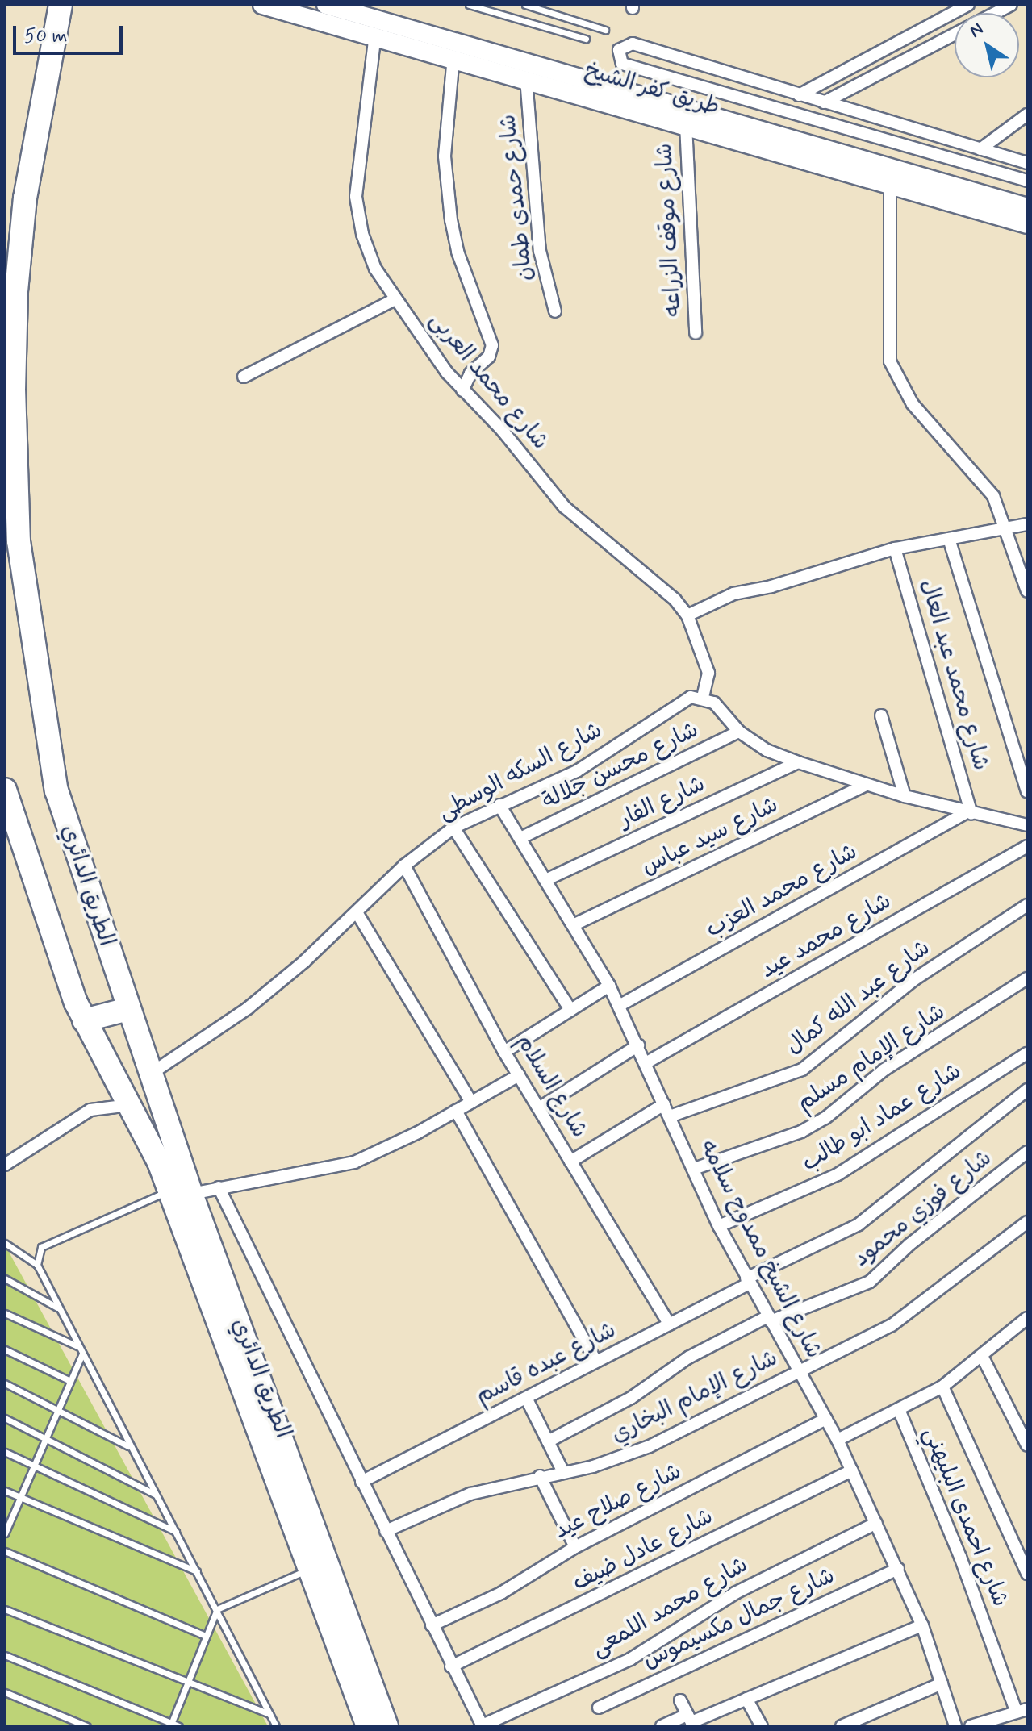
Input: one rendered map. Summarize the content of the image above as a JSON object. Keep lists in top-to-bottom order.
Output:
{
  "streets": {
    "highway": ["الطريق الدائري"],
    "street": [
      "طريق كفر الشيخ",
      "شارع حمدى طمان",
      "شارع موقف الزراعه",
      "شارع محمد العربى",
      "شارع محمد عبد العال",
      "شارع محسن جلالة",
      "شارع السكه الوسطى",
      "شارع الفار",
      "شارع سيد عباس",
      "شارع محمد العزب",
      "شارع محمد عيد",
      "شارع عبد الله كمال",
      "شارع الإمام مسلم",
      "شارع السلام",
      "شارع عماد ابو طالب",
      "شارع فوزي محمود",
      "شارع الشيخ ممدوح سلامه",
      "شارع عبده قاسم",
      "شارع الإمام البخاري",
      "شارع صلاح عيد",
      "شارع احمدى البليهني",
      "شارع عادل ضيف",
      "شارع محمد اللمعى",
      "شارع جمال مكسيموس"
    ]
  },
  "crossings": [
    ["طريق كفر الشيخ", "شارع حمدى طمان"],
    ["طريق كفر الشيخ", "شارع موقف الزراعه"],
    ["طريق كفر الشيخ", "شارع محمد العربى"],
    ["شارع محمد العربى", "شارع السكه الوسطى"],
    ["شارع محمد عبد العال", "شارع محمد العزب"],
    ["شارع محسن جلالة", "شارع الشيخ ممدوح سلامه"],
    ["شارع السكه الوسطى", "الطريق الدائري"],
    ["شارع السكه الوسطى", "شارع السلام"],
    ["شارع السكه الوسطى", "شارع الشيخ ممدوح سلامه"],
    ["شارع الفار", "شارع الشيخ ممدوح سلامه"],
    ["شارع سيد عباس", "شارع الشيخ ممدوح سلامه"],
    ["شارع محمد العزب", "شارع الشيخ ممدوح سلامه"],
    ["شارع محمد عيد", "شارع الشيخ ممدوح سلامه"],
    ["شارع عبد الله كمال", "شارع الشيخ ممدوح سلامه"],
    ["شارع الإمام مسلم", "شارع الشيخ ممدوح سلامه"],
    ["شارع السلام", "شارع عبده قاسم"],
    ["شارع عماد ابو طالب", "شارع الشيخ ممدوح سلامه"],
    ["شارع فوزي محمود", "شارع الشيخ ممدوح سلامه"],
    ["شارع الشيخ ممدوح سلامه", "شارع عبده قاسم"],
    ["شارع الشيخ ممدوح سلامه", "شارع الإمام البخاري"],
    ["شارع الشيخ ممدوح سلامه", "شارع صلاح عيد"],
    ["شارع الشيخ ممدوح سلامه", "شارع عادل ضيف"],
    ["شارع الشيخ ممدوح سلامه", "شارع محمد اللمعى"],
    ["شارع الشيخ ممدوح سلامه", "شارع جمال مكسيموس"]
  ],
  "scale_bar": "50 m",
  "north": "top left"
}
